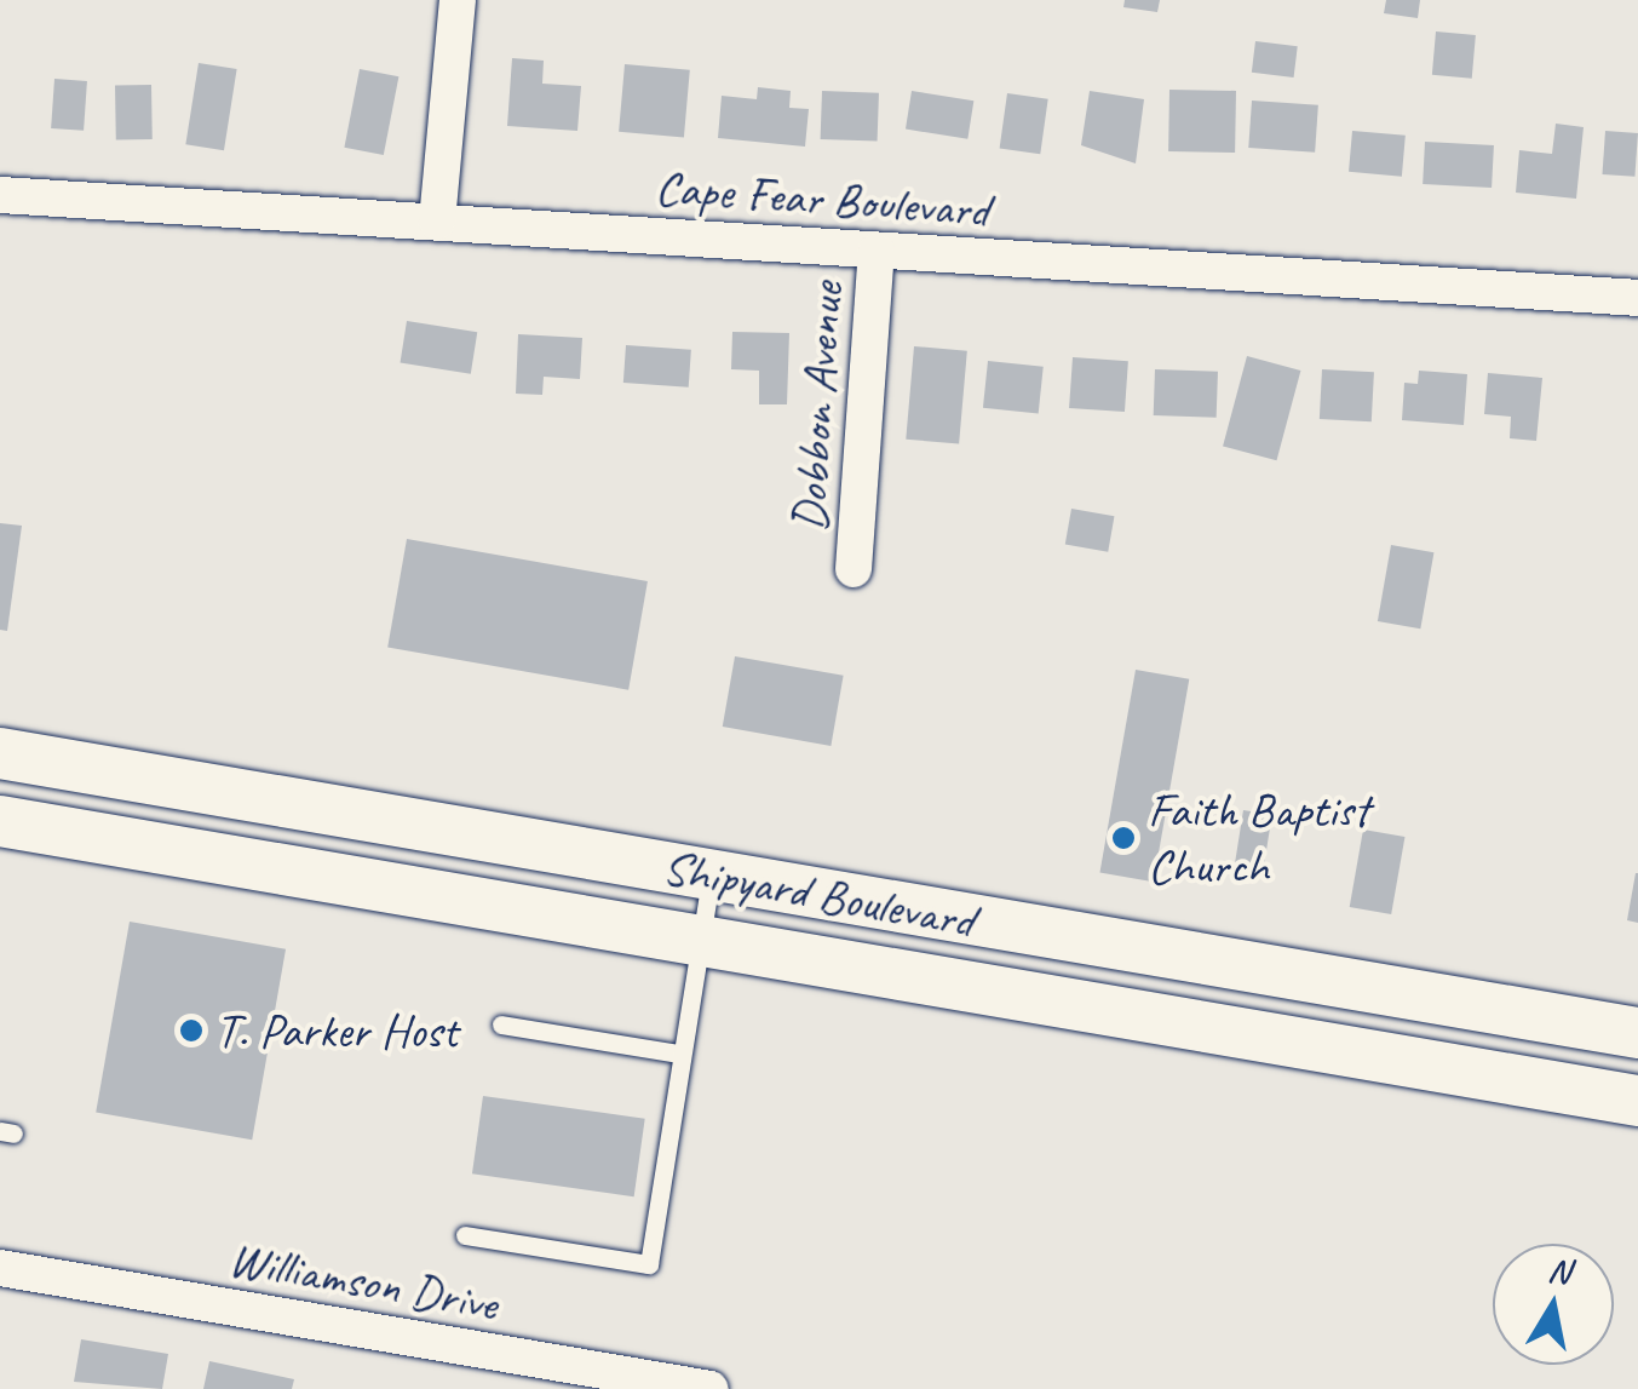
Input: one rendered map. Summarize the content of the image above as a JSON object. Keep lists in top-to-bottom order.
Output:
{
  "streets": {
    "main road": ["Shipyard Boulevard"],
    "street": ["Cape Fear Boulevard", "Dobbon Avenue", "Williamson Drive"]
  },
  "crossings": [
    ["Cape Fear Boulevard", "Dobbon Avenue"]
  ],
  "places": ["Faith Baptist Church", "T. Parker Host"],
  "north": "top"
}
